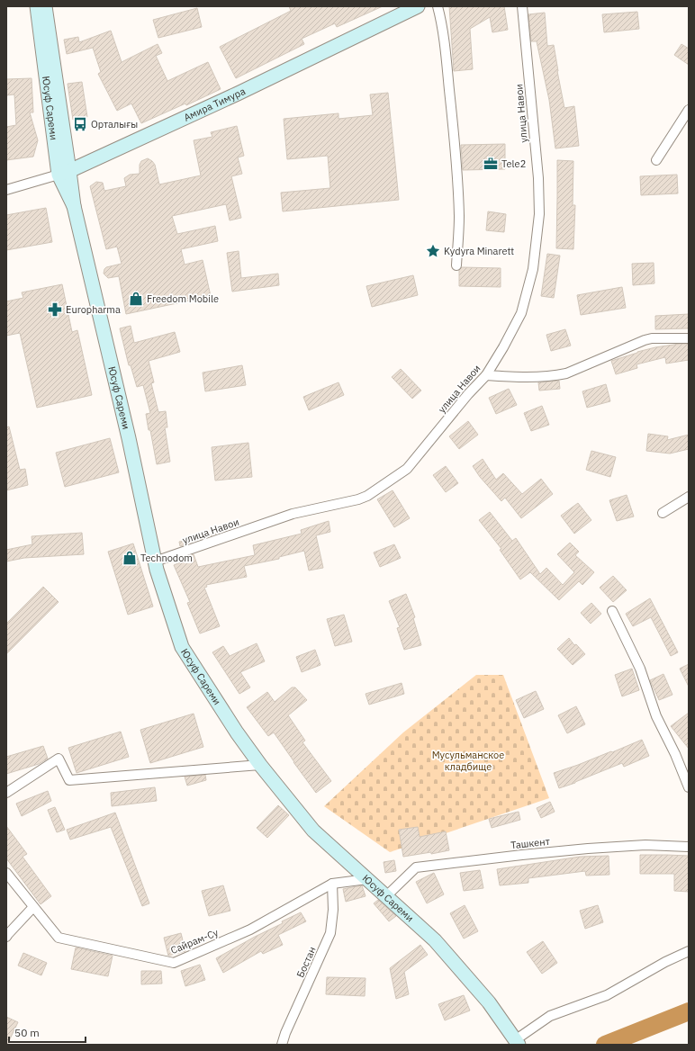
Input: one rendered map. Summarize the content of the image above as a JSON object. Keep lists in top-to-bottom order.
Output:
{
  "streets": {
    "main road": ["Амира Тимура", "Юсуф Сареми"],
    "street": [
      "улица Навои",
      "Ташкент",
      "Сайрам-Су",
      "Бостан"
    ]
  },
  "crossings": [
    ["Амира Тимура", "Юсуф Сареми"],
    ["Юсуф Сареми", "улица Навои"],
    ["Юсуф Сареми", "Ташкент"],
    ["Юсуф Сареми", "Сайрам-Су"],
    ["Сайрам-Су", "Бостан"]
  ],
  "parks": ["Мусульманское кладбище"],
  "places": {
    "bus stop": ["Орталығы"],
    "office": ["Tele2"],
    "place": ["Kydyra Minarett"],
    "shop": ["Freedom Mobile", "Technodom"],
    "pharmacy": ["Europharma"]
  },
  "scale_bar": "50 m"
}
